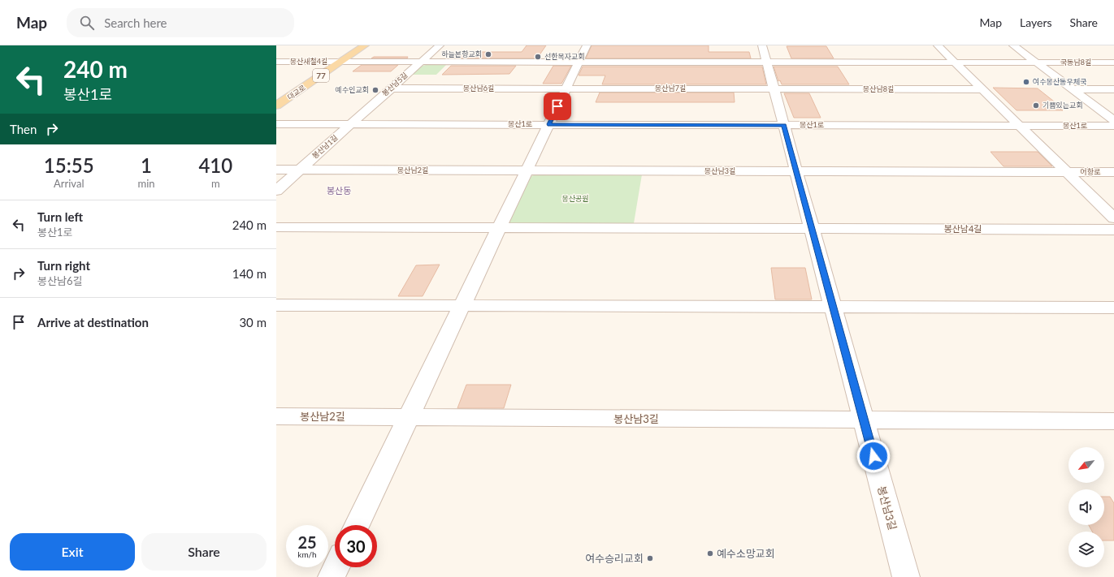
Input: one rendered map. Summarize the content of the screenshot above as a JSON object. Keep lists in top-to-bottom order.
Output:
{
  "streets": {
    "main road": ["77", "대교로"],
    "street": [
      "봉산새철4길",
      "국동남8길",
      "봉산남5길",
      "봉산남6길",
      "봉산남7길",
      "봉산남8길",
      "봉산1로",
      "봉산남1길",
      "봉산남2길",
      "봉산남3길",
      "어항로",
      "봉산남4길"
    ]
  },
  "crossings": [
    ["봉산새철4길", "봉산남5길"],
    ["봉산새철4길", "대교로"],
    ["봉산남5길", "봉산남6길"],
    ["봉산남5길", "봉산1로"],
    ["봉산남5길", "봉산남1길"],
    ["봉산남6길", "봉산남7길"],
    ["봉산남7길", "봉산남8길"],
    ["봉산1로", "봉산남1길"],
    ["봉산1로", "봉산남3길"],
    ["봉산남1길", "봉산남2길"],
    ["봉산남2길", "봉산남3길"],
    ["봉산남3길", "봉산남4길"]
  ],
  "districts": ["봉산동"],
  "parks": ["봉산공원"],
  "places": [
    "하늘본향교회",
    "선한목자교회",
    "여수봉산동우체국",
    "예수인교회",
    "기쁨있는교회",
    "예수소망교회",
    "여수승리교회"
  ],
  "north": "bottom left",
  "page": {
    "header": "Map",
    "search": "Search here",
    "nav": ["Map", "Layers", "Share"],
    "turn": ["240 m", "봉산1로"],
    "then": "Then",
    "eta": [
      "15:55",
      "Arrival",
      "1",
      "min",
      "410",
      "m"
    ],
    "list": [
      {
        "name": "Turn left",
        "note": "봉산1로",
        "value": "240 m"
      },
      {
        "name": "Turn right",
        "note": "봉산남6길",
        "value": "140 m"
      },
      {
        "name": "Arrive at destination",
        "value": "30 m"
      }
    ],
    "speed": "25 km/h",
    "limit": "30",
    "buttons": ["Exit", "Share"]
  }
}
